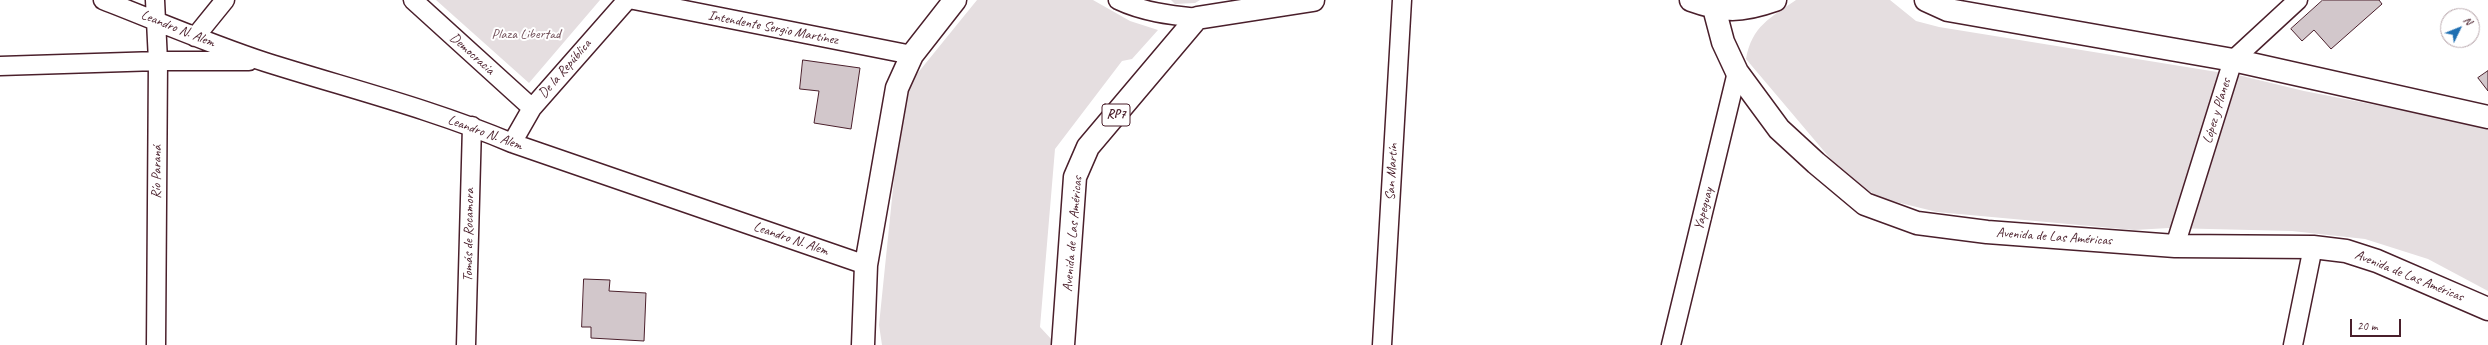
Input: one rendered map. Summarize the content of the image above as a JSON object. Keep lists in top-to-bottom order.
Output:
{
  "streets": {
    "main road": ["RP7", "Avenida de Las Américas"],
    "street": [
      "Intendente Sergio Martínez",
      "Leandro N. Alem",
      "Democracia",
      "De la República",
      "López y Planes",
      "Río Paraná",
      "San Martín",
      "Yapeguay",
      "Tomás de Rocamora"
    ]
  },
  "crossings": [
    ["Leandro N. Alem", "De la República"],
    ["Leandro N. Alem", "Río Paraná"],
    ["Leandro N. Alem", "Tomás de Rocamora"],
    ["Democracia", "De la República"],
    ["López y Planes", "Avenida de Las Américas"],
    ["Yapeguay", "Avenida de Las Américas"]
  ],
  "parks": ["Plaza Libertad"],
  "scale_bar": "20 m",
  "north": "top right"
}
